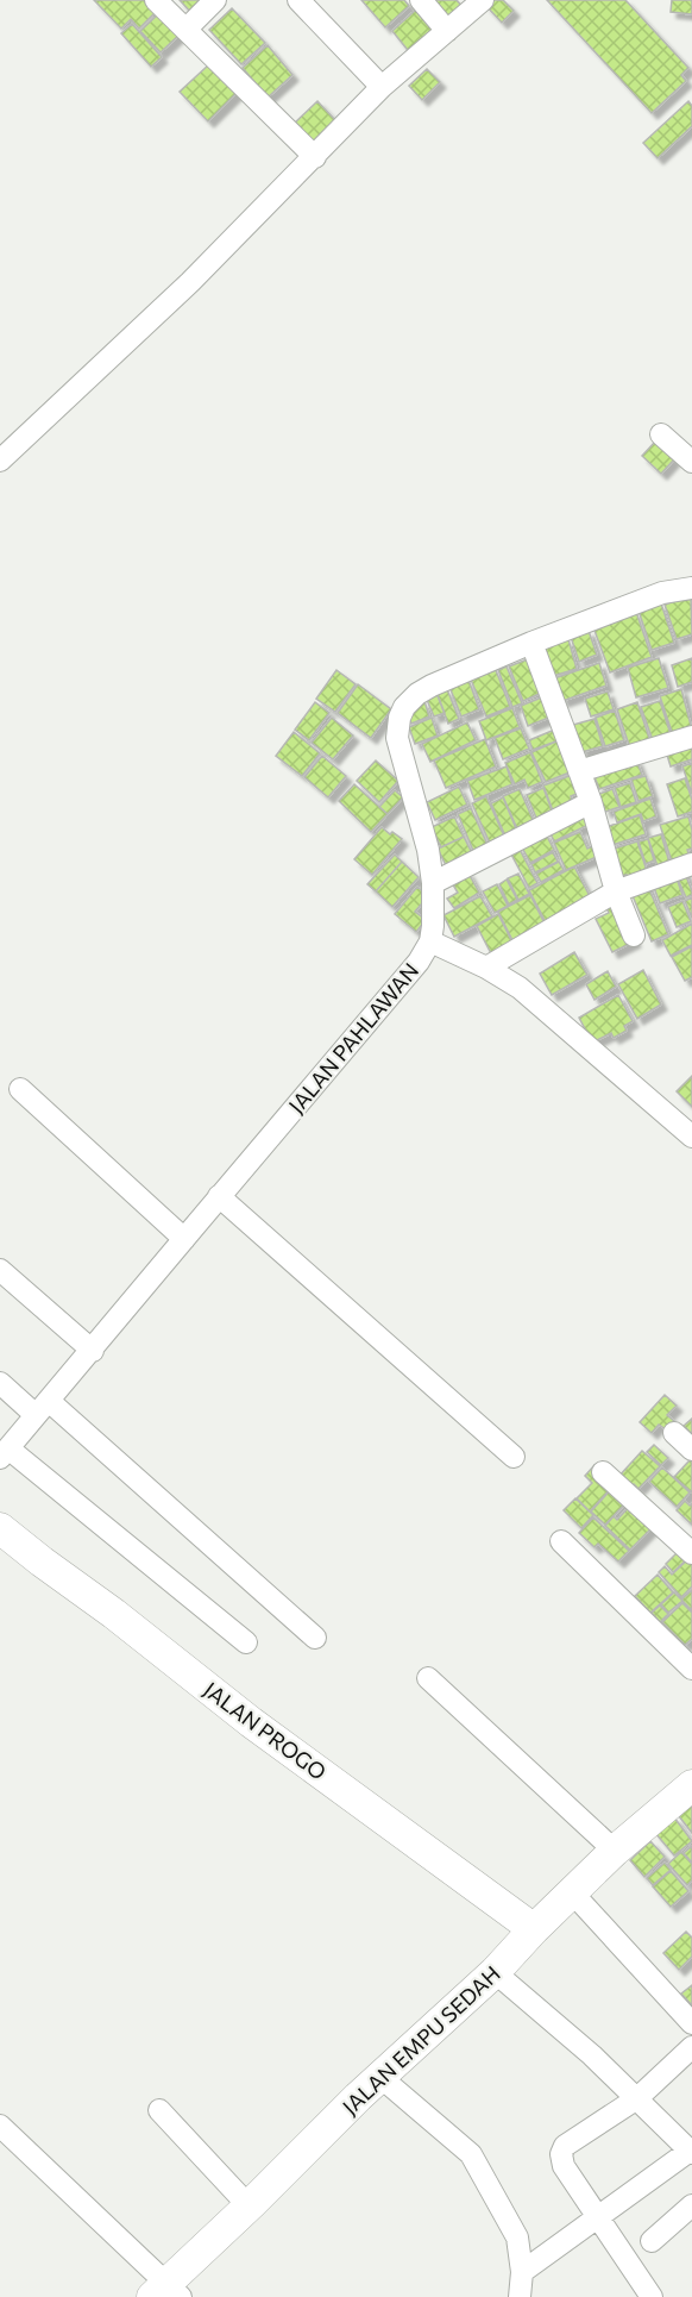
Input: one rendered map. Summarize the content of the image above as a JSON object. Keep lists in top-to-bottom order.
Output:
{
  "streets": {
    "street": ["JALAN PAHLAWAN", "JALAN PROGO", "JALAN EMPU SEDAH"]
  },
  "crossings": [
    ["JALAN PROGO", "JALAN EMPU SEDAH"]
  ]
}
